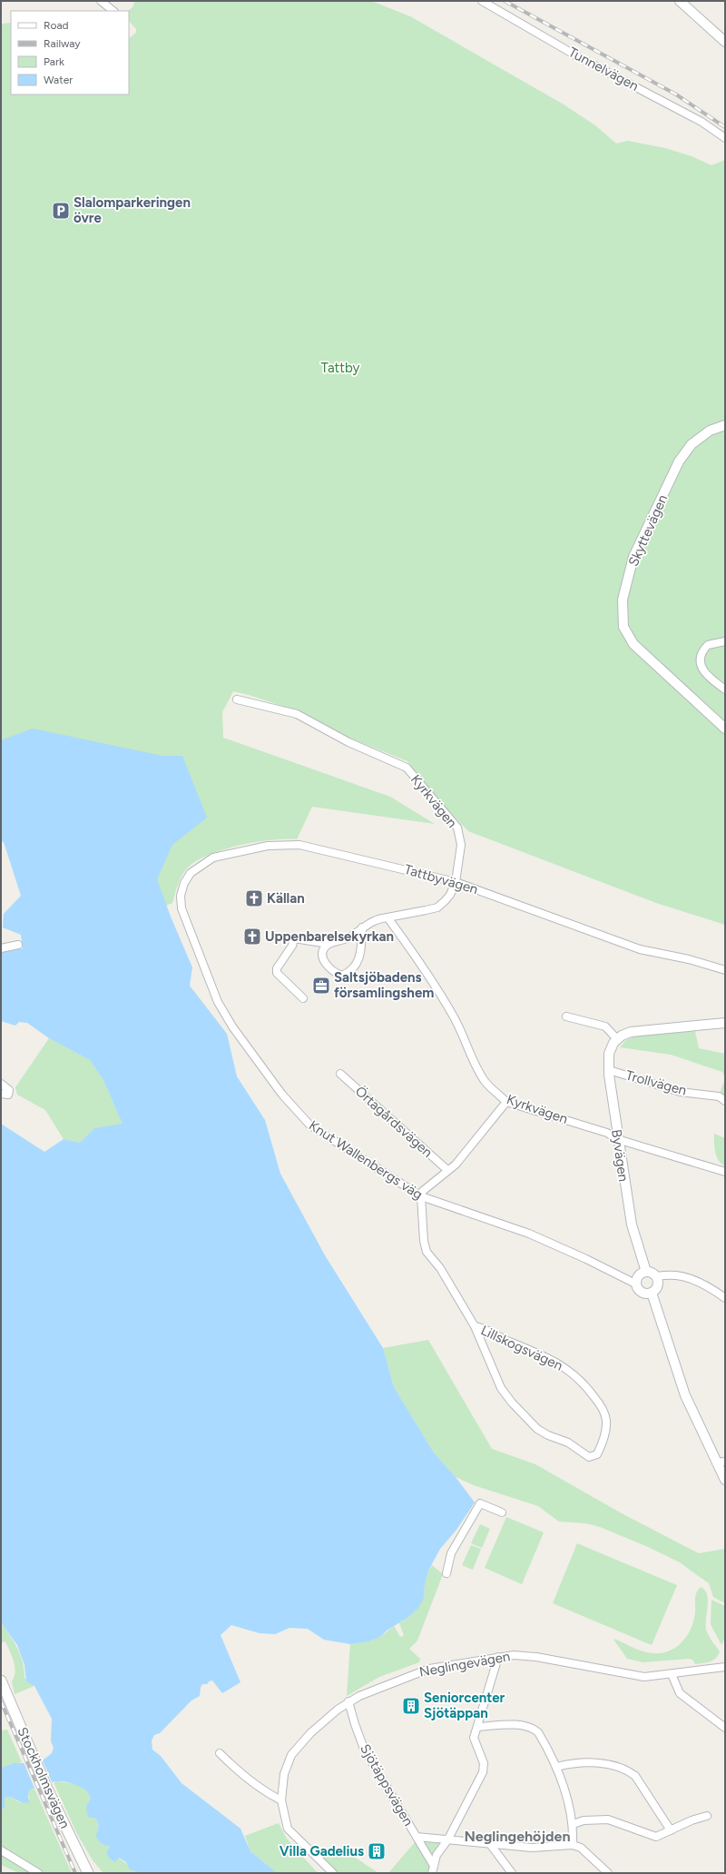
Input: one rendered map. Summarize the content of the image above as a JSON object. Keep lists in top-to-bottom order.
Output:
{
  "streets": {
    "main road": ["Stockholmsvägen"],
    "street": [
      "Tunnelvägen",
      "Skyttevägen",
      "Kyrkvägen",
      "Tattbyvägen",
      "Trollvägen",
      "Örtagårdsvägen",
      "Byvägen",
      "Knut Wallenbergs väg",
      "Lillskogsvägen",
      "Neglingevägen",
      "Sjötäppsvägen"
    ]
  },
  "crossings": [
    ["Kyrkvägen", "Tattbyvägen"],
    ["Kyrkvägen", "Byvägen"],
    ["Tattbyvägen", "Knut Wallenbergs väg"],
    ["Trollvägen", "Byvägen"],
    ["Byvägen", "Knut Wallenbergs väg"],
    ["Knut Wallenbergs väg", "Lillskogsvägen"],
    ["Neglingevägen", "Sjötäppsvägen"]
  ],
  "districts": ["Neglingehöjden"],
  "parks": ["Tattby"],
  "places": {
    "parking": ["Slalomparkeringen övre"],
    "church": ["Källan", "Uppenbarelsekyrkan"],
    "office": ["Saltsjöbadens församlingshem"],
    "building": ["Seniorcenter Sjötäppan", "Villa Gadelius"]
  },
  "legend": [
    "Road",
    "Railway",
    "Park",
    "Water"
  ]
}
